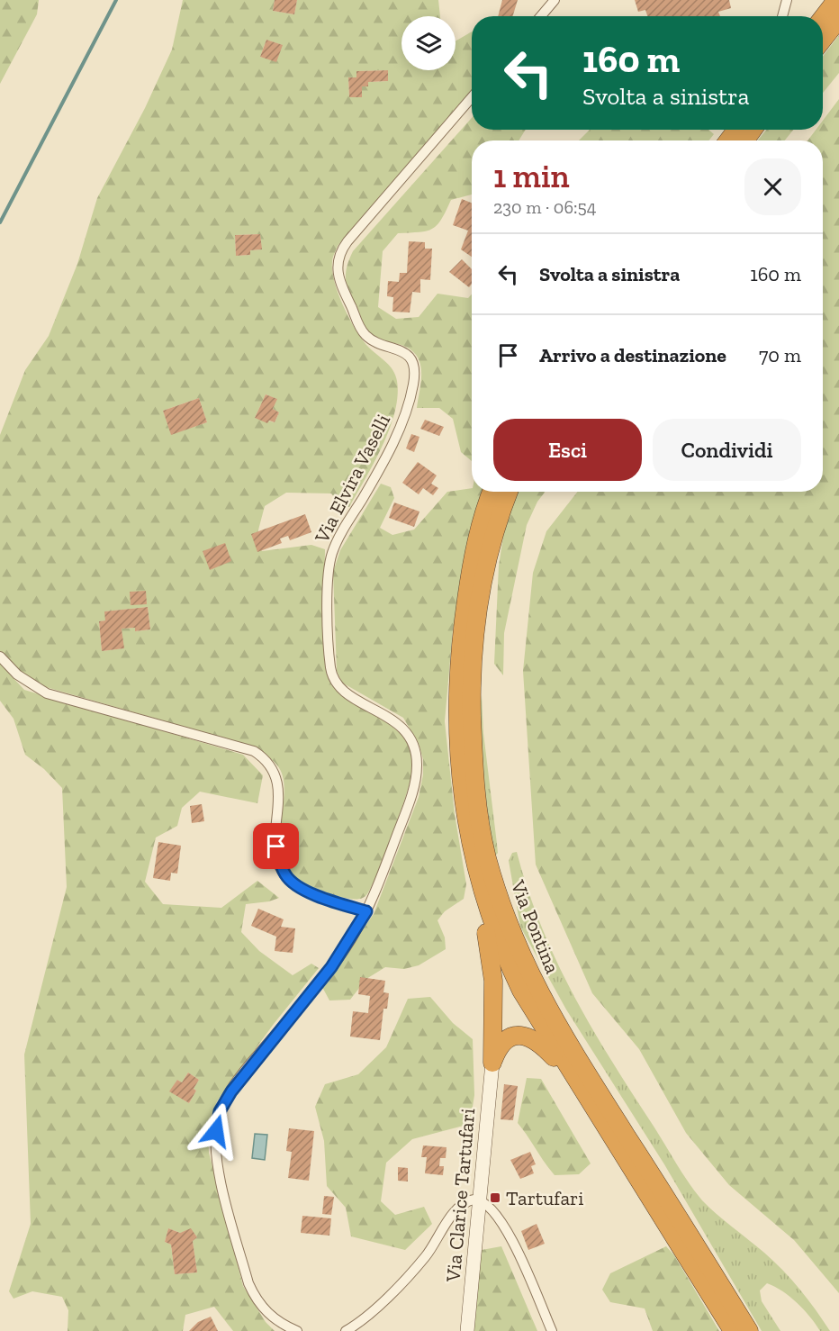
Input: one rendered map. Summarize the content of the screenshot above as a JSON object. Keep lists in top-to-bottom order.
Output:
{
  "streets": {
    "highway": ["Via Pontina"],
    "street": ["Via Elvira Vaselli", "Via Clarice Tartufari"]
  },
  "places": {
    "transit": ["Tartufari"]
  },
  "page": {
    "turn": ["160 m", "Svolta a sinistra"],
    "heading": ["1 min", "230 m · 06:54"],
    "list": [
      {
        "name": "Svolta a sinistra",
        "value": "160 m"
      },
      {
        "name": "Arrivo a destinazione",
        "value": "70 m"
      }
    ],
    "buttons": ["Esci", "Condividi"]
  }
}
